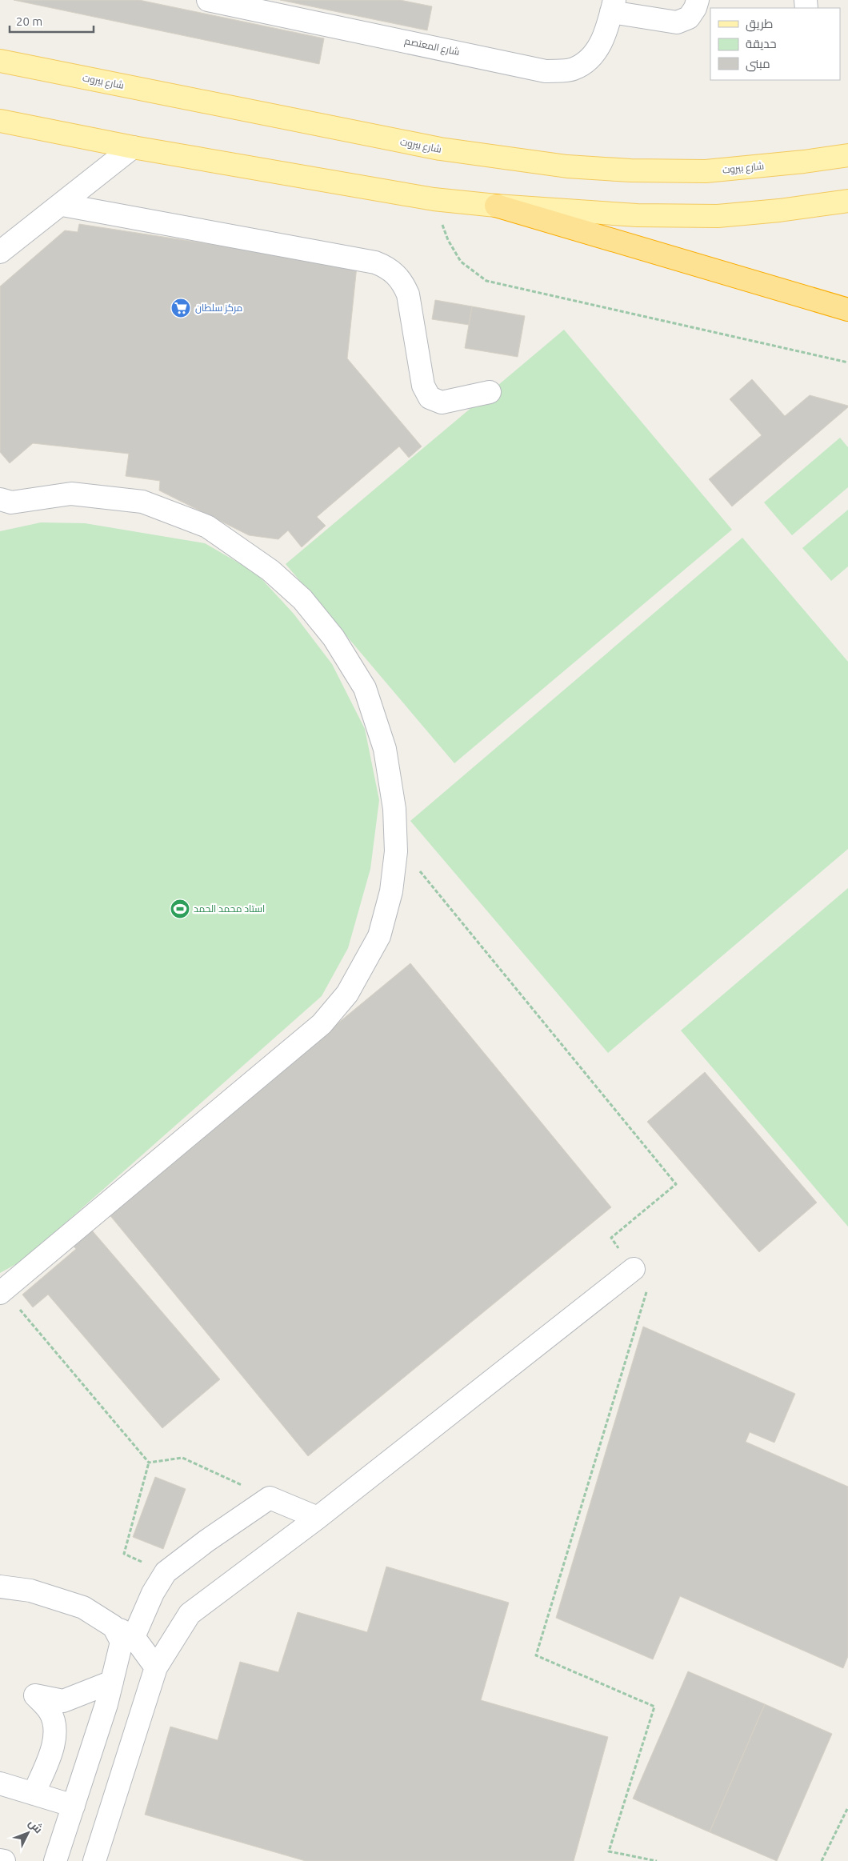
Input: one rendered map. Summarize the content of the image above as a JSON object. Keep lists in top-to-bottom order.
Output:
{
  "streets": {
    "main road": ["شارع بيروت"],
    "street": ["شارع المعتصم"]
  },
  "places": {
    "supermarket": ["مركز سلطان"],
    "sports": ["استاد محمد الحمد"]
  },
  "legend": ["طريق", "حديقة", "مبنى"],
  "scale_bar": "20 m",
  "north": "top right"
}
